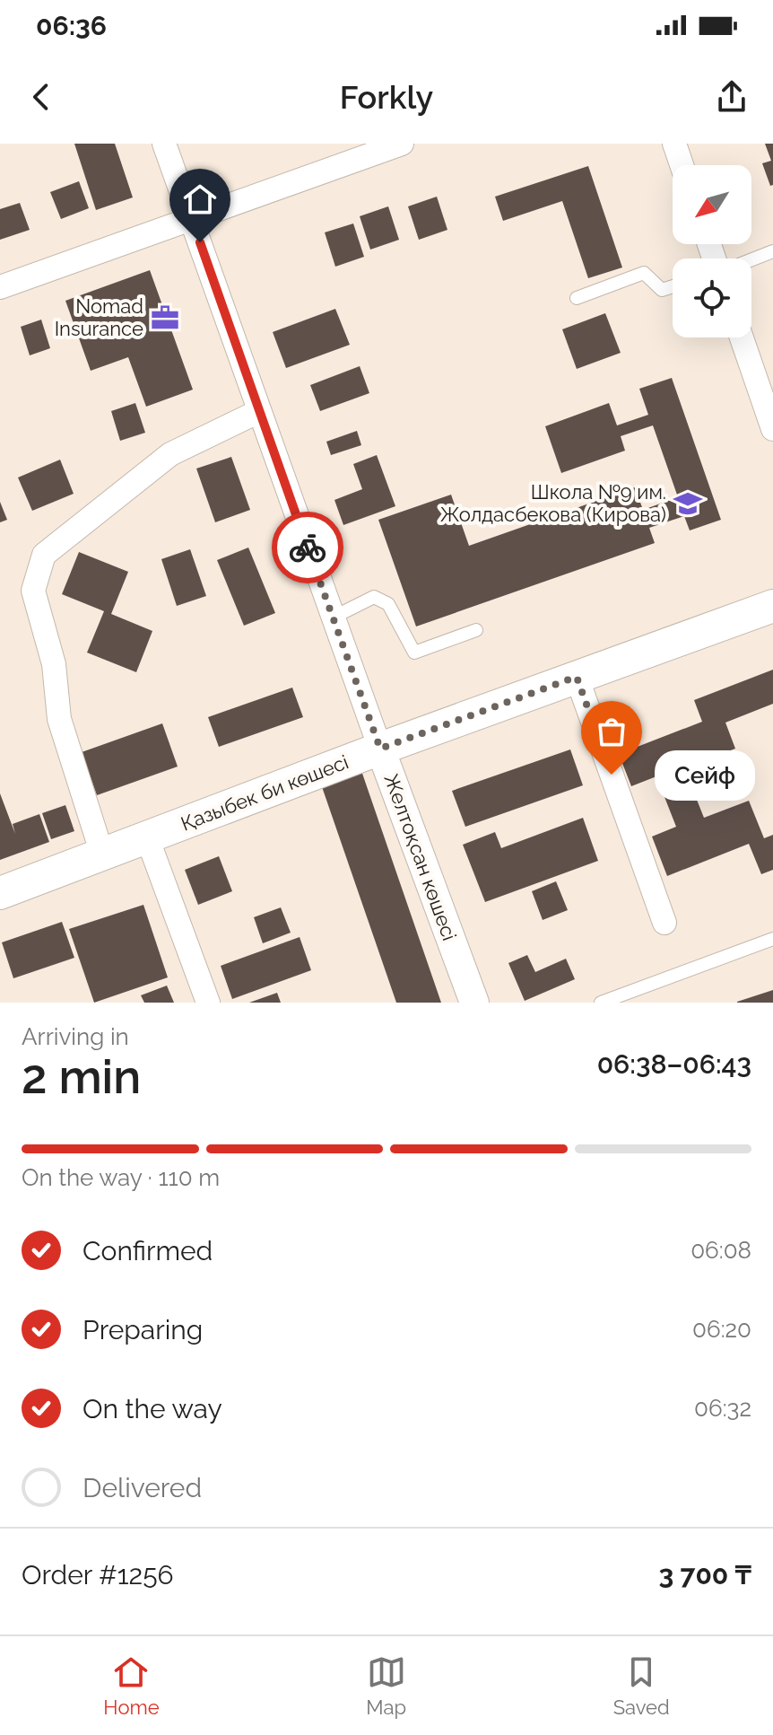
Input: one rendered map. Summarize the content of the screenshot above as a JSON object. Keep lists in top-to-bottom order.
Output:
{
  "streets": {
    "main road": ["Қазыбек би көшесі"],
    "street": ["Желтоқсан көшесі"]
  },
  "crossings": [
    ["Қазыбек би көшесі", "Желтоқсан көшесі"]
  ],
  "places": {
    "office": ["Nomad Insurance"],
    "school or university": ["Школа №9 им. Жолдасбекова (Кирова)"],
    "other": ["Сейф"]
  },
  "north": "bottom left",
  "page": {
    "status": "06:36",
    "header": "Forkly",
    "bubble": "Сейф",
    "heading": ["2 min", "Arriving in", "06:38–06:43"],
    "panel": ["Order #1256", "3 700 ₸"],
    "bar": "On the way · 110 m",
    "list": [
      ["Confirmed", "06:08"],
      ["Preparing", "06:20"],
      ["On the way", "06:32"],
      "Delivered"
    ],
    "tabs": ["Home", "Map", "Saved"]
  }
}
